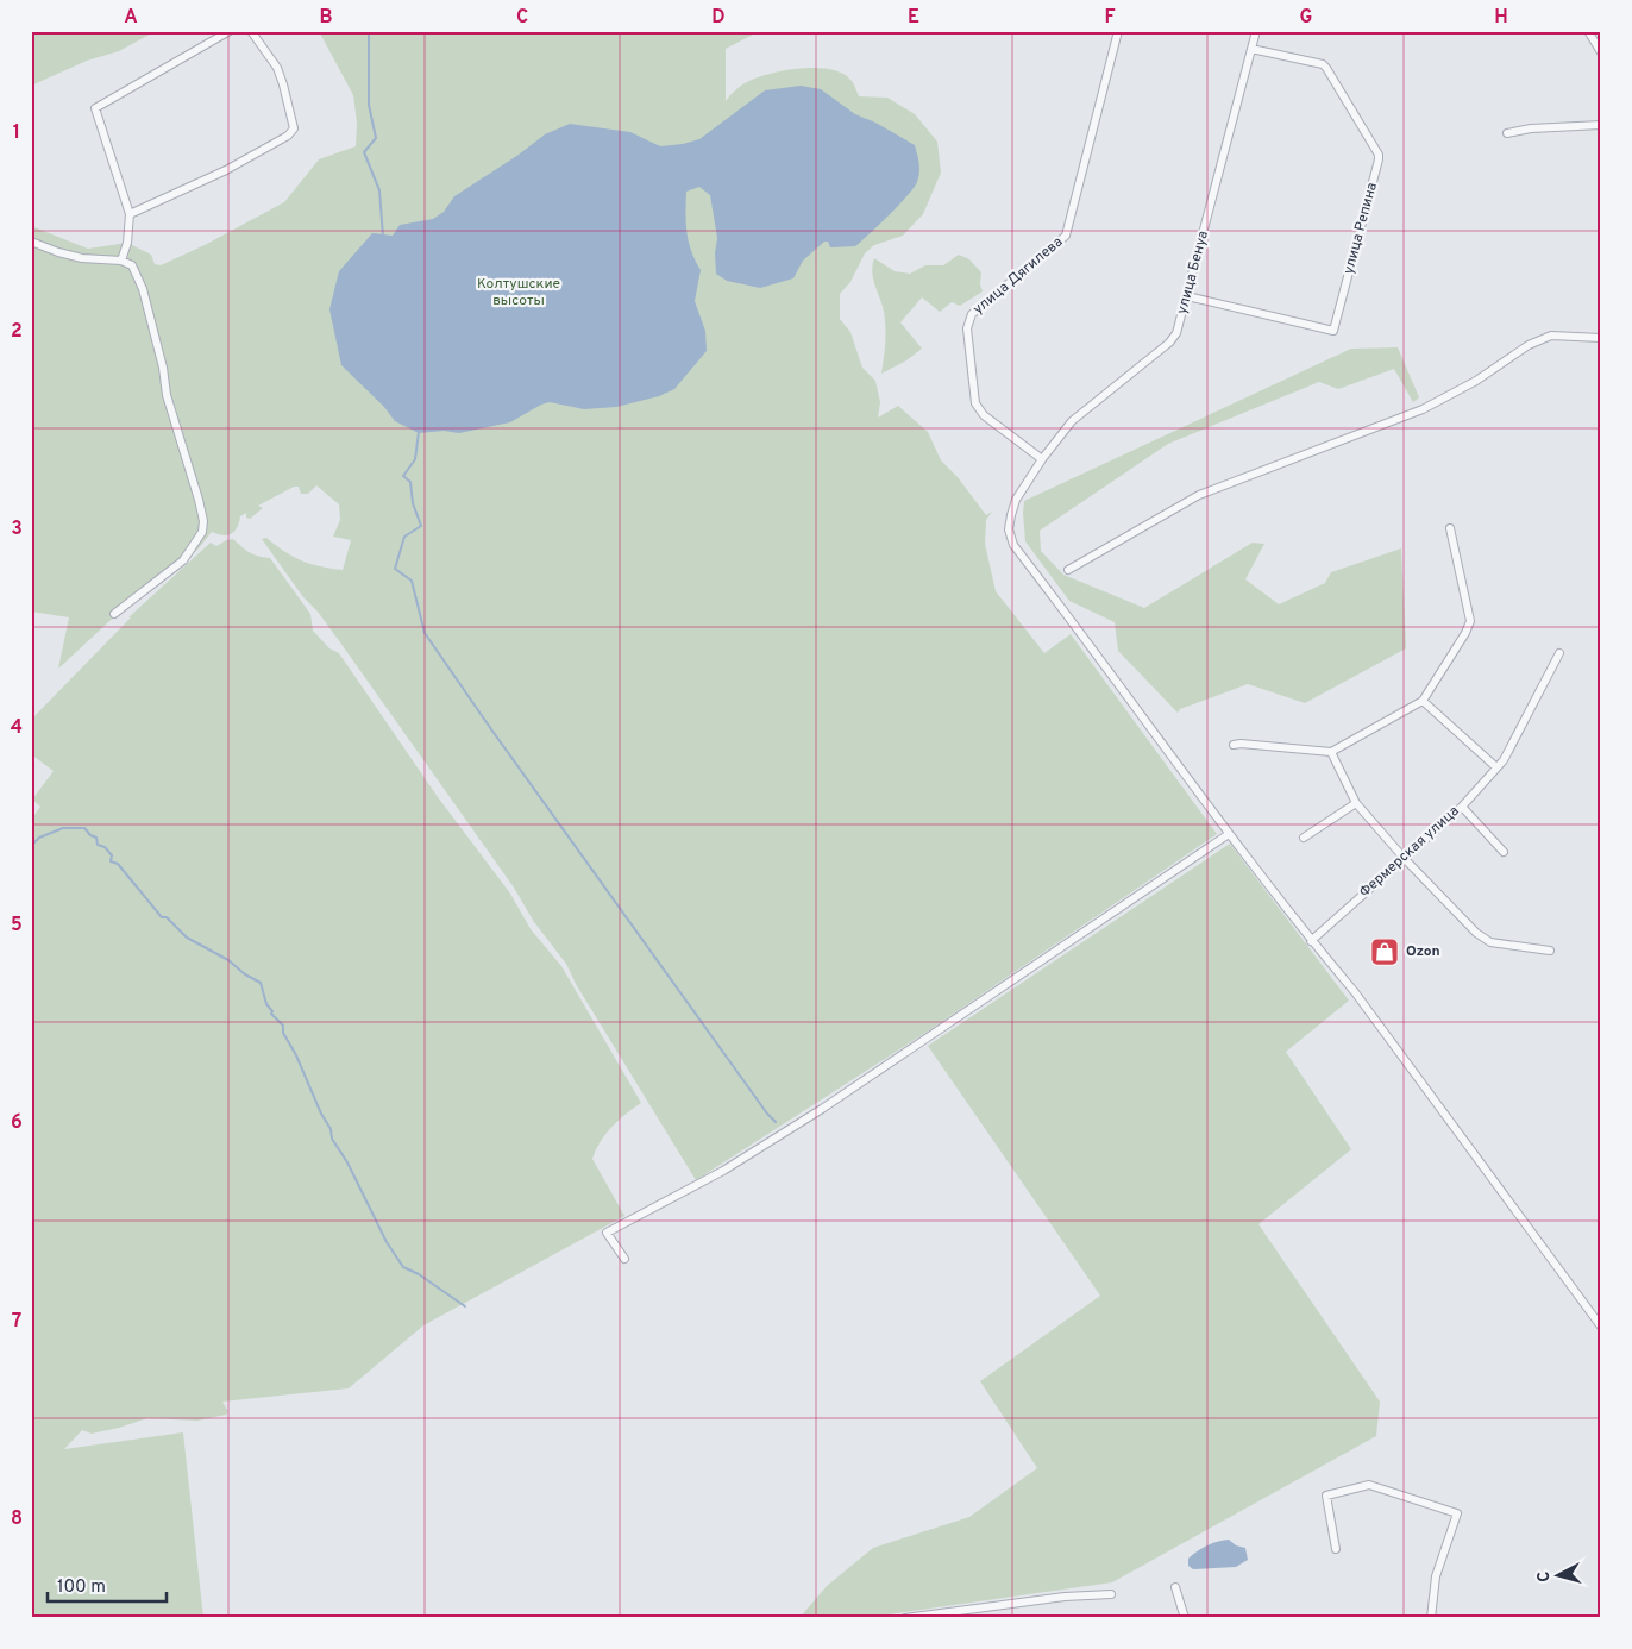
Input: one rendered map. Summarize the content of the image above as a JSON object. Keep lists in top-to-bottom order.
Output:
{
  "streets": {
    "street": [
      "улица Репина",
      "улица Бенуа",
      "улица Дягилева",
      "Фермерская улица"
    ]
  },
  "crossings": [
    ["улица Репина", "улица Бенуа"],
    ["улица Бенуа", "улица Дягилева"],
    ["улица Бенуа", "Фермерская улица"]
  ],
  "parks": ["Колтушские высоты"],
  "places": {
    "shop": ["Ozon"]
  },
  "scale_bar": "100 m",
  "north": "left",
  "grid": {
    "columns": [
      "A",
      "B",
      "C",
      "D",
      "E",
      "F",
      "G",
      "H"
    ],
    "rows": [
      "1",
      "2",
      "3",
      "4",
      "5",
      "6",
      "7",
      "8"
    ]
  }
}
